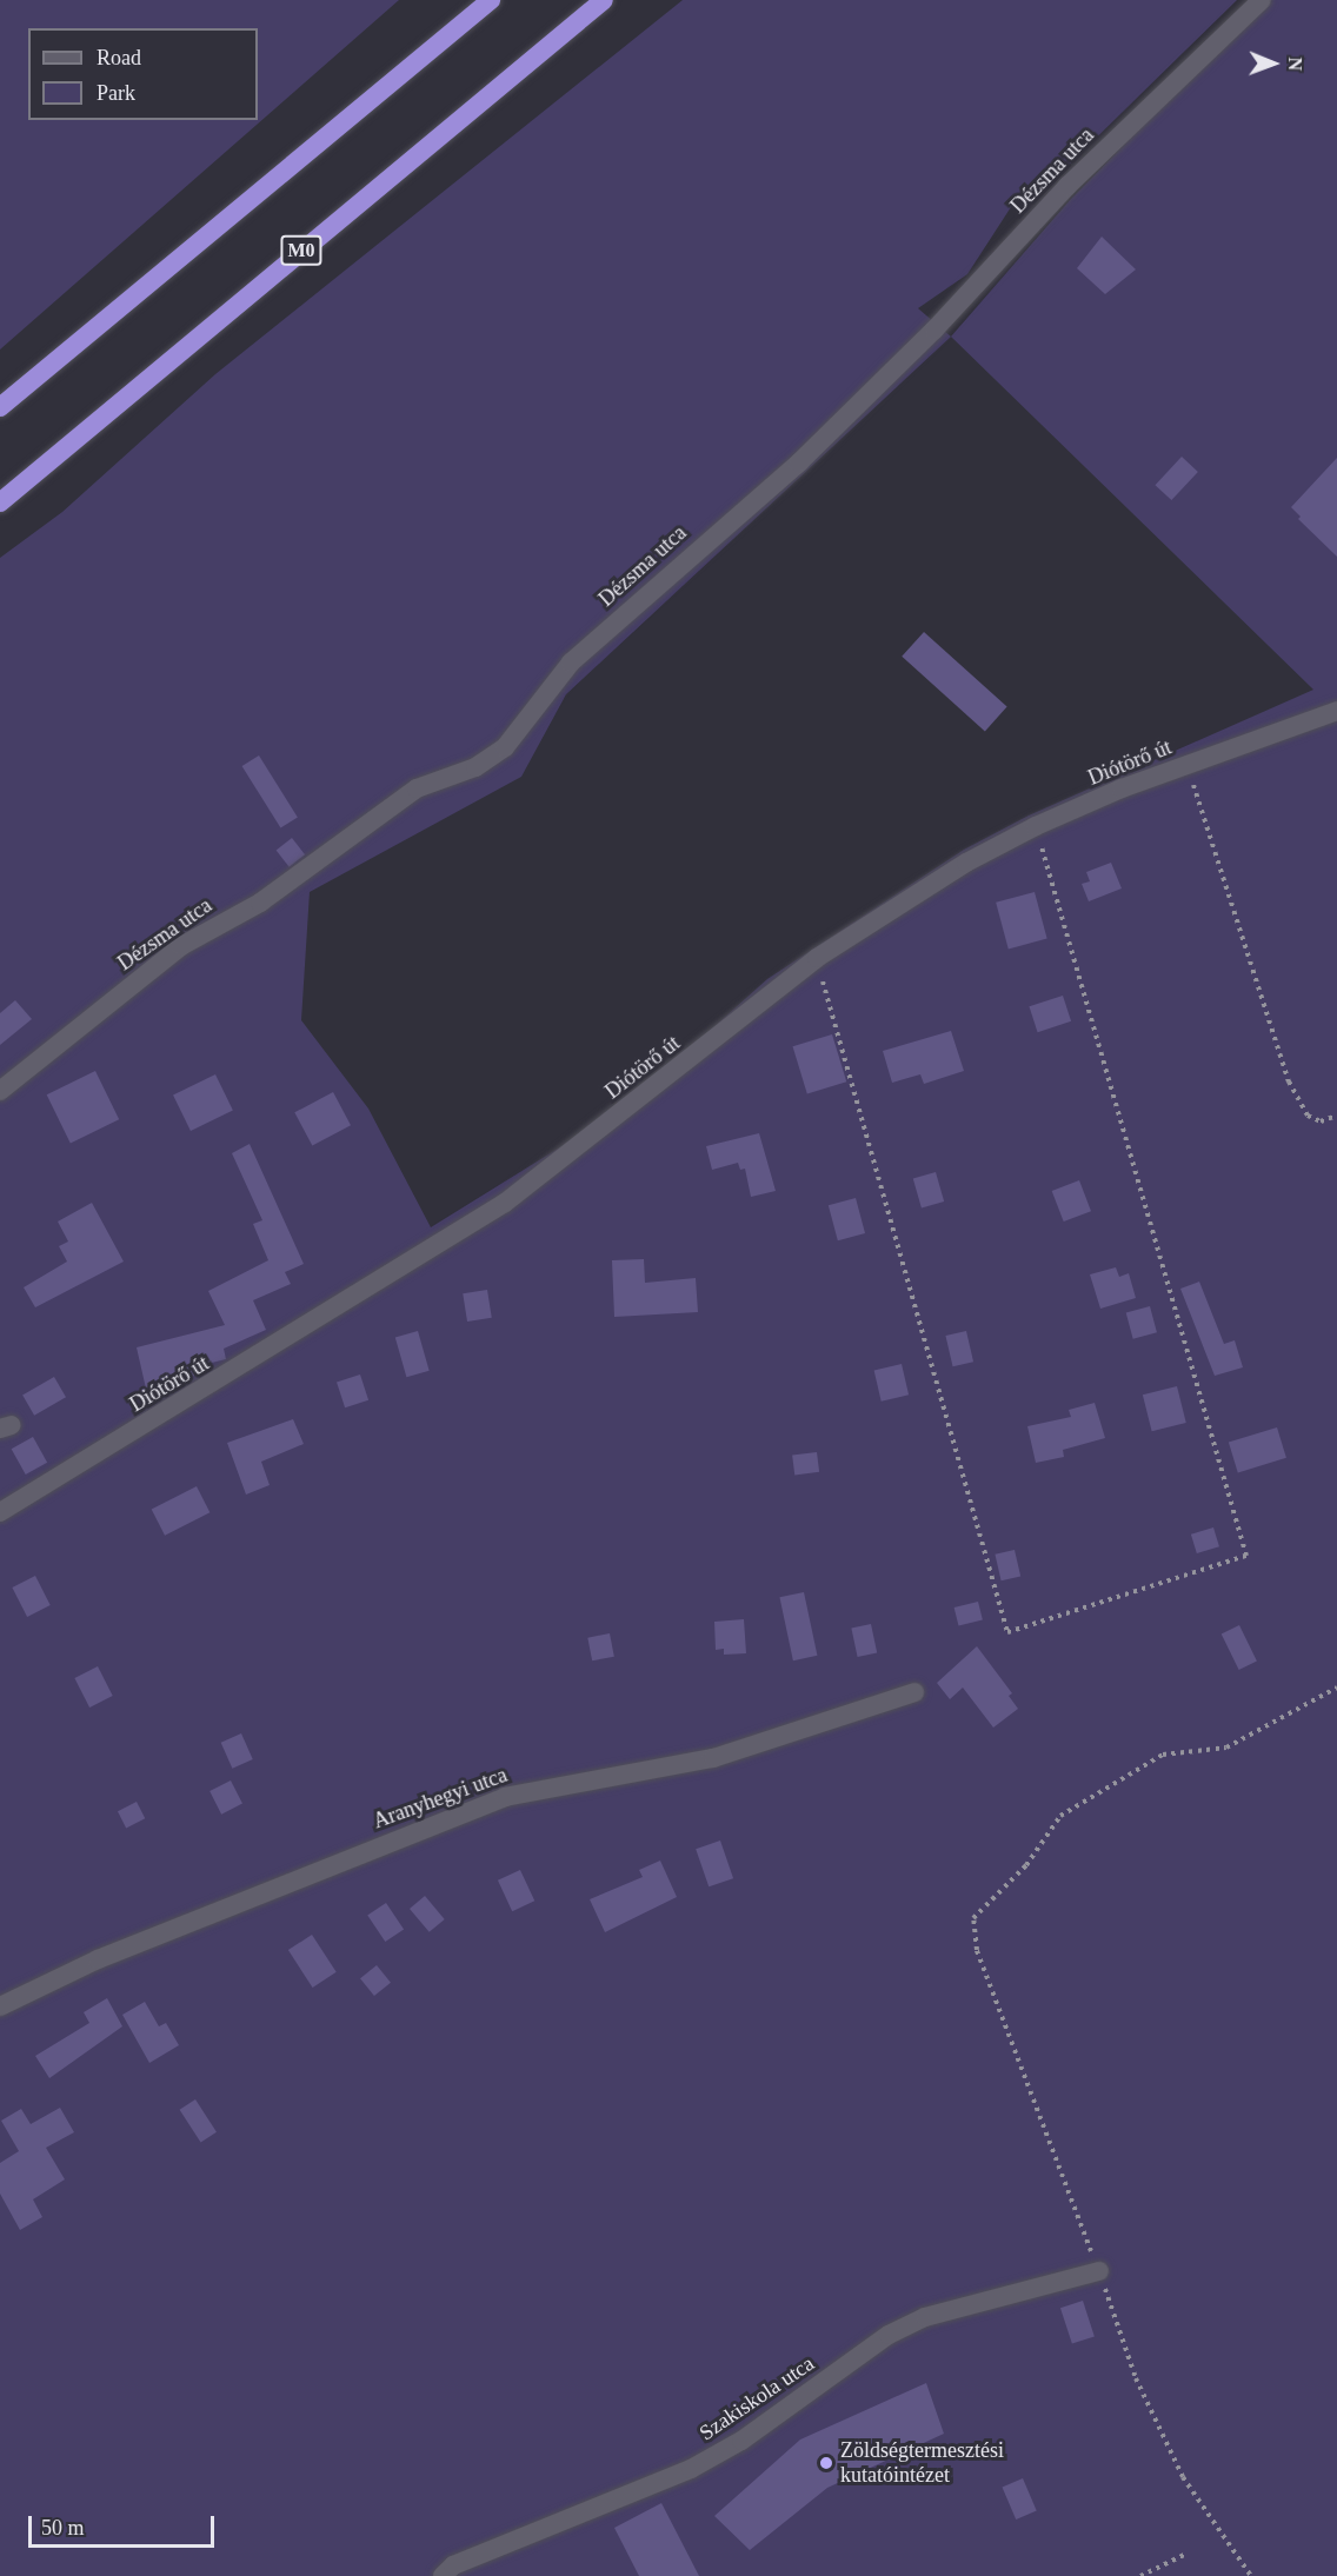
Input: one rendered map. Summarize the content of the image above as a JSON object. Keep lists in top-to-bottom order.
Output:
{
  "streets": {
    "highway": ["M0"],
    "street": [
      "Dézsma utca",
      "Diótörő út",
      "Aranyhegyi utca",
      "Szakiskola utca"
    ]
  },
  "places": ["Zöldségtermesztési kutatóintézet"],
  "legend": ["Road", "Park"],
  "scale_bar": "50 m",
  "north": "right"
}
